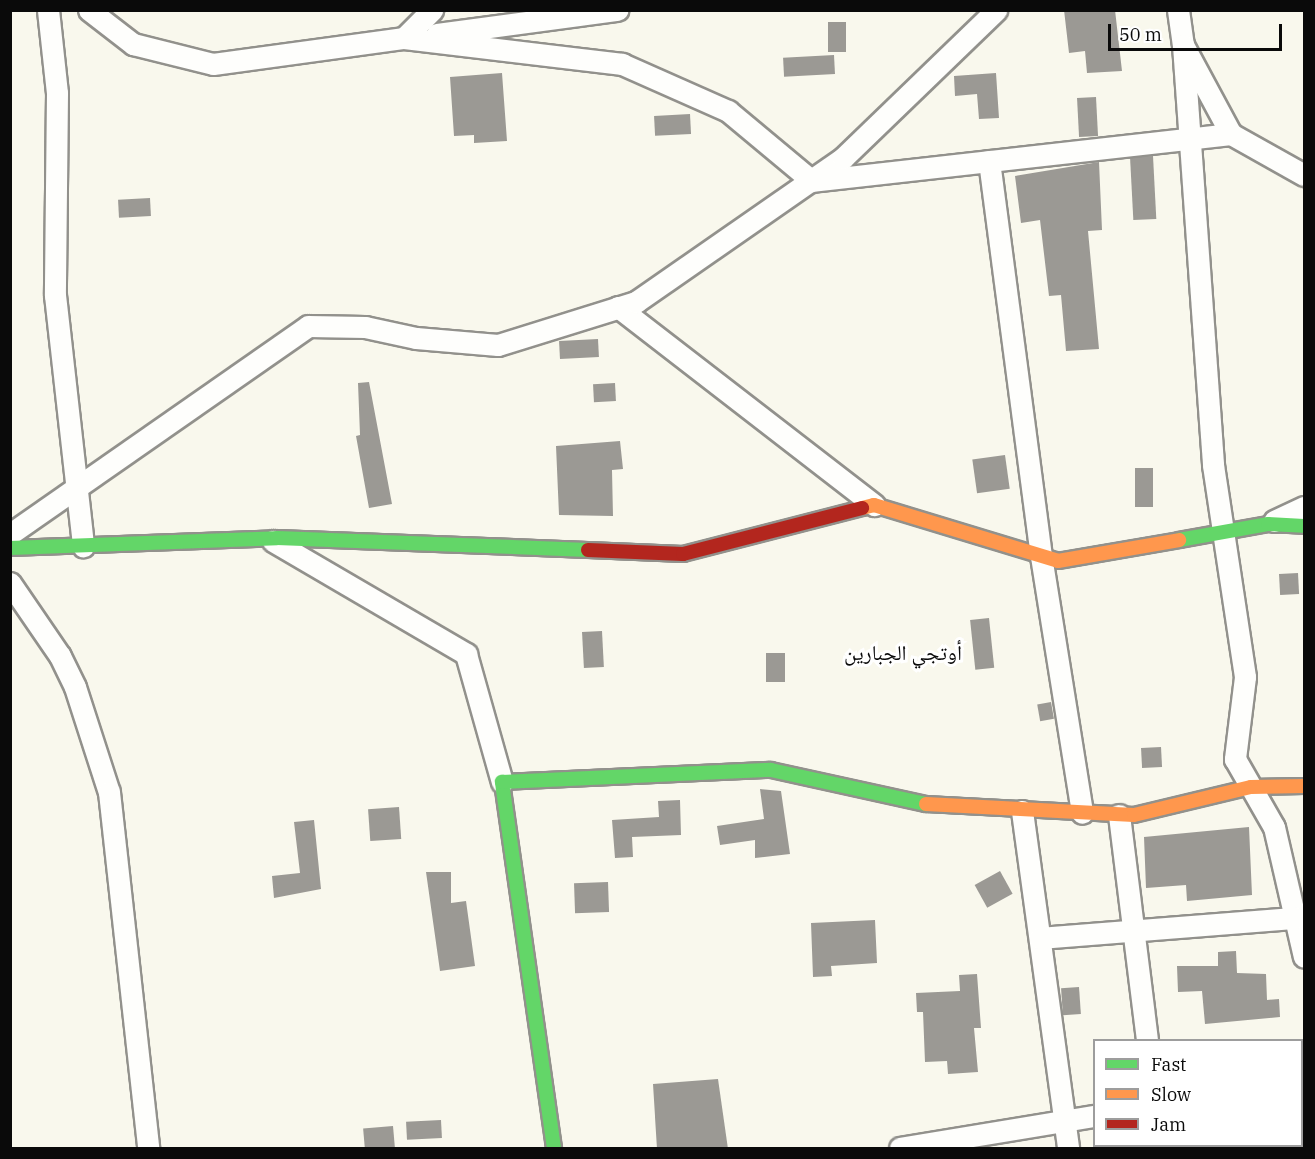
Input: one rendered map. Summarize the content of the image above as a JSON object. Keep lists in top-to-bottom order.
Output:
{
  "districts": ["أوتجي الجبارين"],
  "legend": ["Fast", "Slow", "Jam"],
  "scale_bar": "50 m"
}
